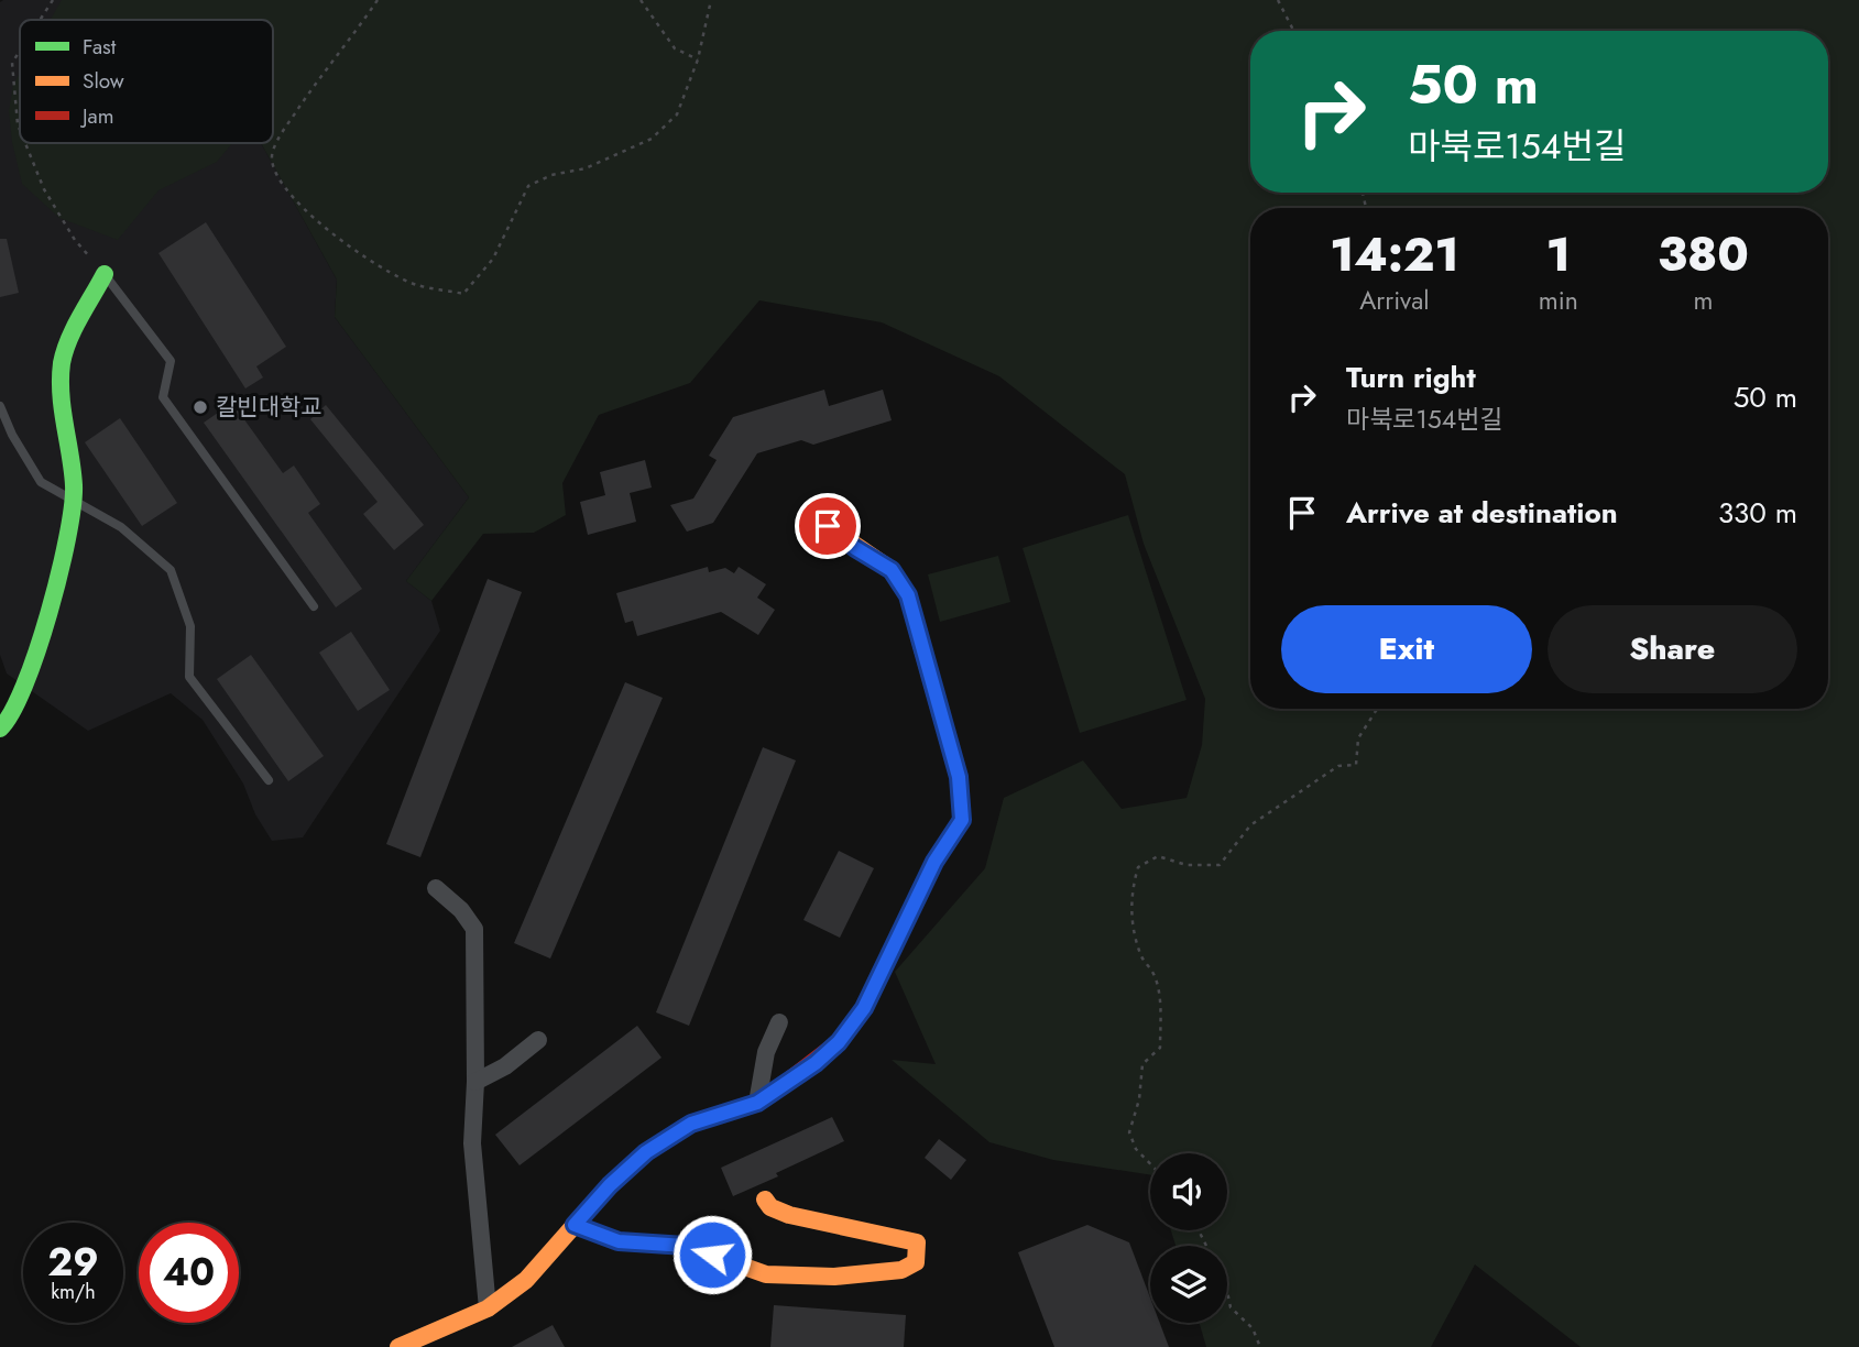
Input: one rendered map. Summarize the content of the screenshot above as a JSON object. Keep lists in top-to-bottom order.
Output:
{
  "places": ["칼빈대학교"],
  "legend": ["Fast", "Slow", "Jam"],
  "page": {
    "turn": ["50 m", "마북로154번길"],
    "eta": [
      "14:21",
      "Arrival",
      "1",
      "min",
      "380",
      "m"
    ],
    "list": [
      {
        "name": "Turn right",
        "note": "마북로154번길",
        "value": "50 m"
      },
      {
        "name": "Arrive at destination",
        "value": "330 m"
      }
    ],
    "buttons": ["Exit", "Share"],
    "speed": "29 km/h",
    "limit": "40"
  }
}
